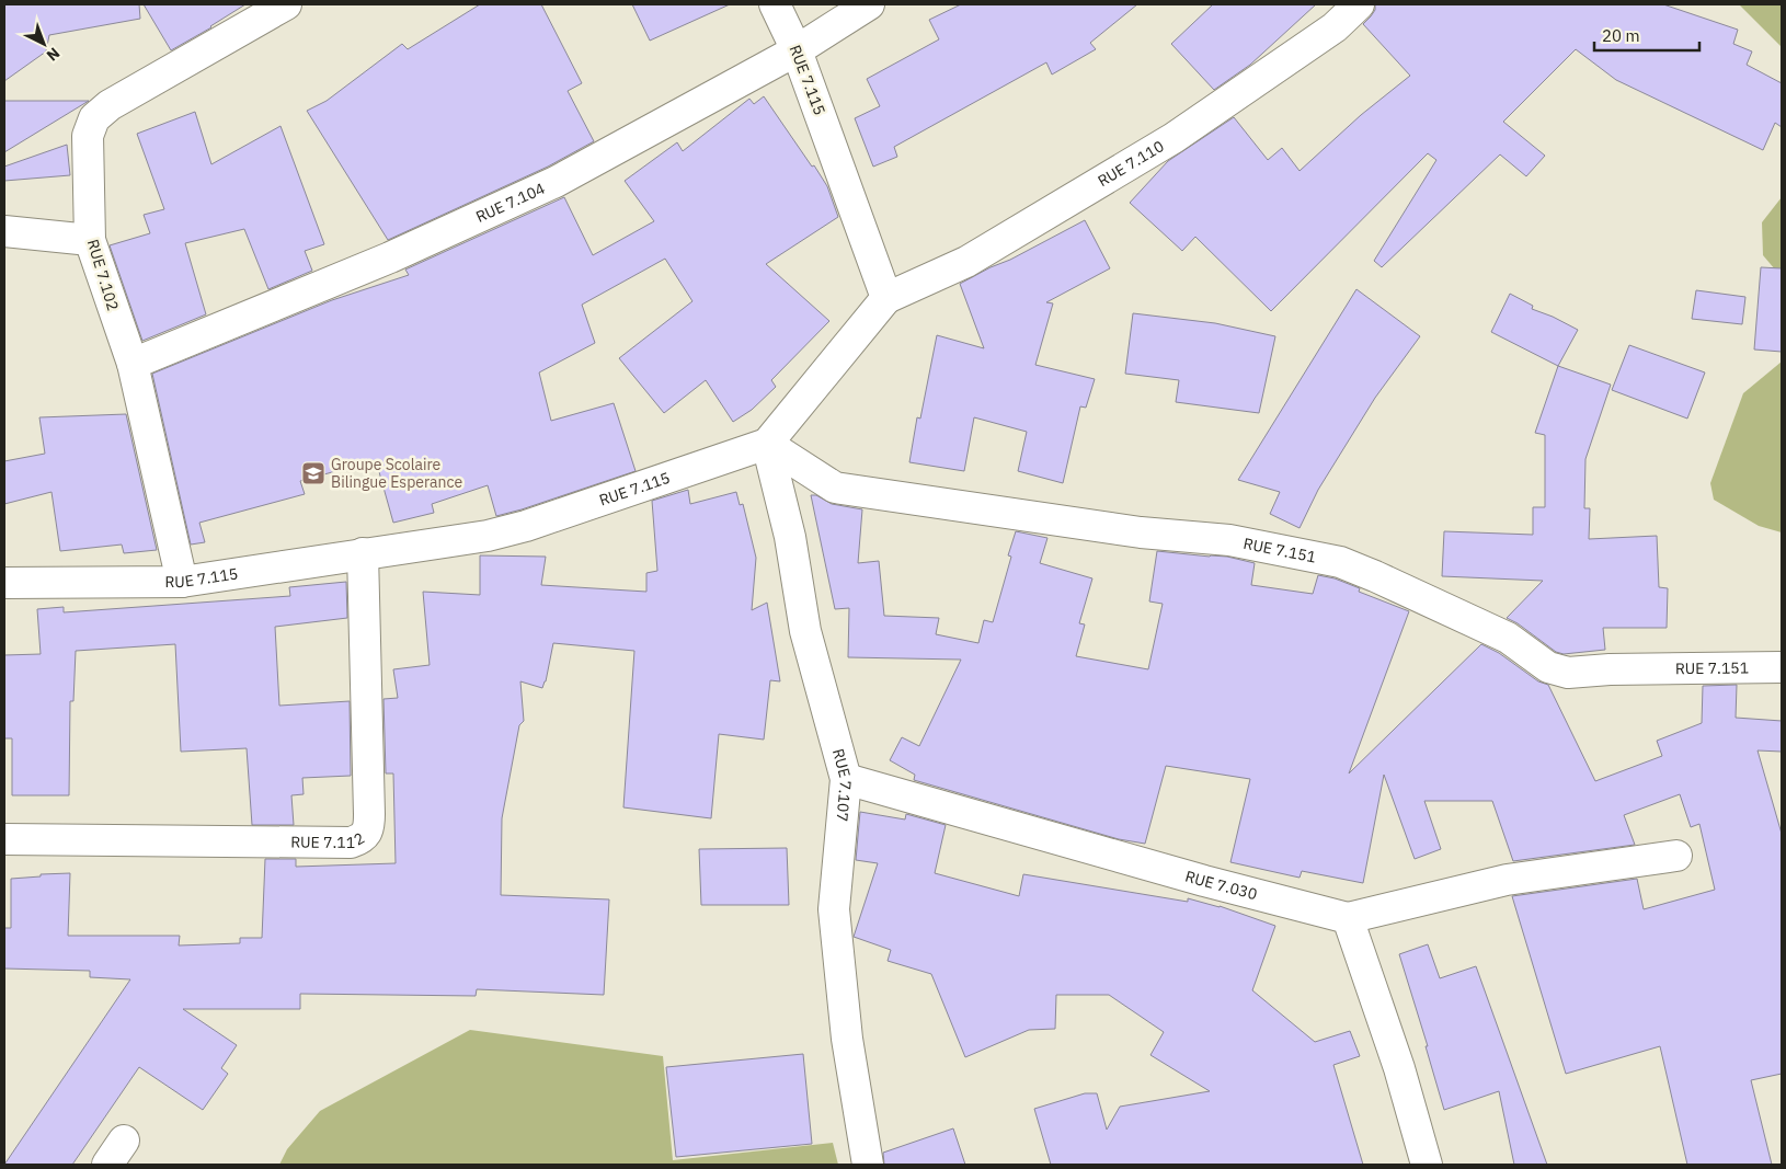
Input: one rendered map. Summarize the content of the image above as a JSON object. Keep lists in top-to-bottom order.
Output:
{
  "streets": {
    "street": [
      "RUE 7.115",
      "RUE 7.110",
      "RUE 7.104",
      "RUE 7.102",
      "RUE 7.151",
      "RUE 7.107",
      "RUE 7.112",
      "RUE 7.030"
    ]
  },
  "crossings": [
    ["RUE 7.115", "RUE 7.110"],
    ["RUE 7.115", "RUE 7.104"],
    ["RUE 7.115", "RUE 7.102"],
    ["RUE 7.115", "RUE 7.151"],
    ["RUE 7.115", "RUE 7.107"],
    ["RUE 7.115", "RUE 7.112"],
    ["RUE 7.104", "RUE 7.102"],
    ["RUE 7.151", "RUE 7.107"],
    ["RUE 7.107", "RUE 7.030"]
  ],
  "places": {
    "school or university": ["Groupe Scolaire Bilingue Esperance"]
  },
  "scale_bar": "20 m",
  "north": "bottom right"
}
